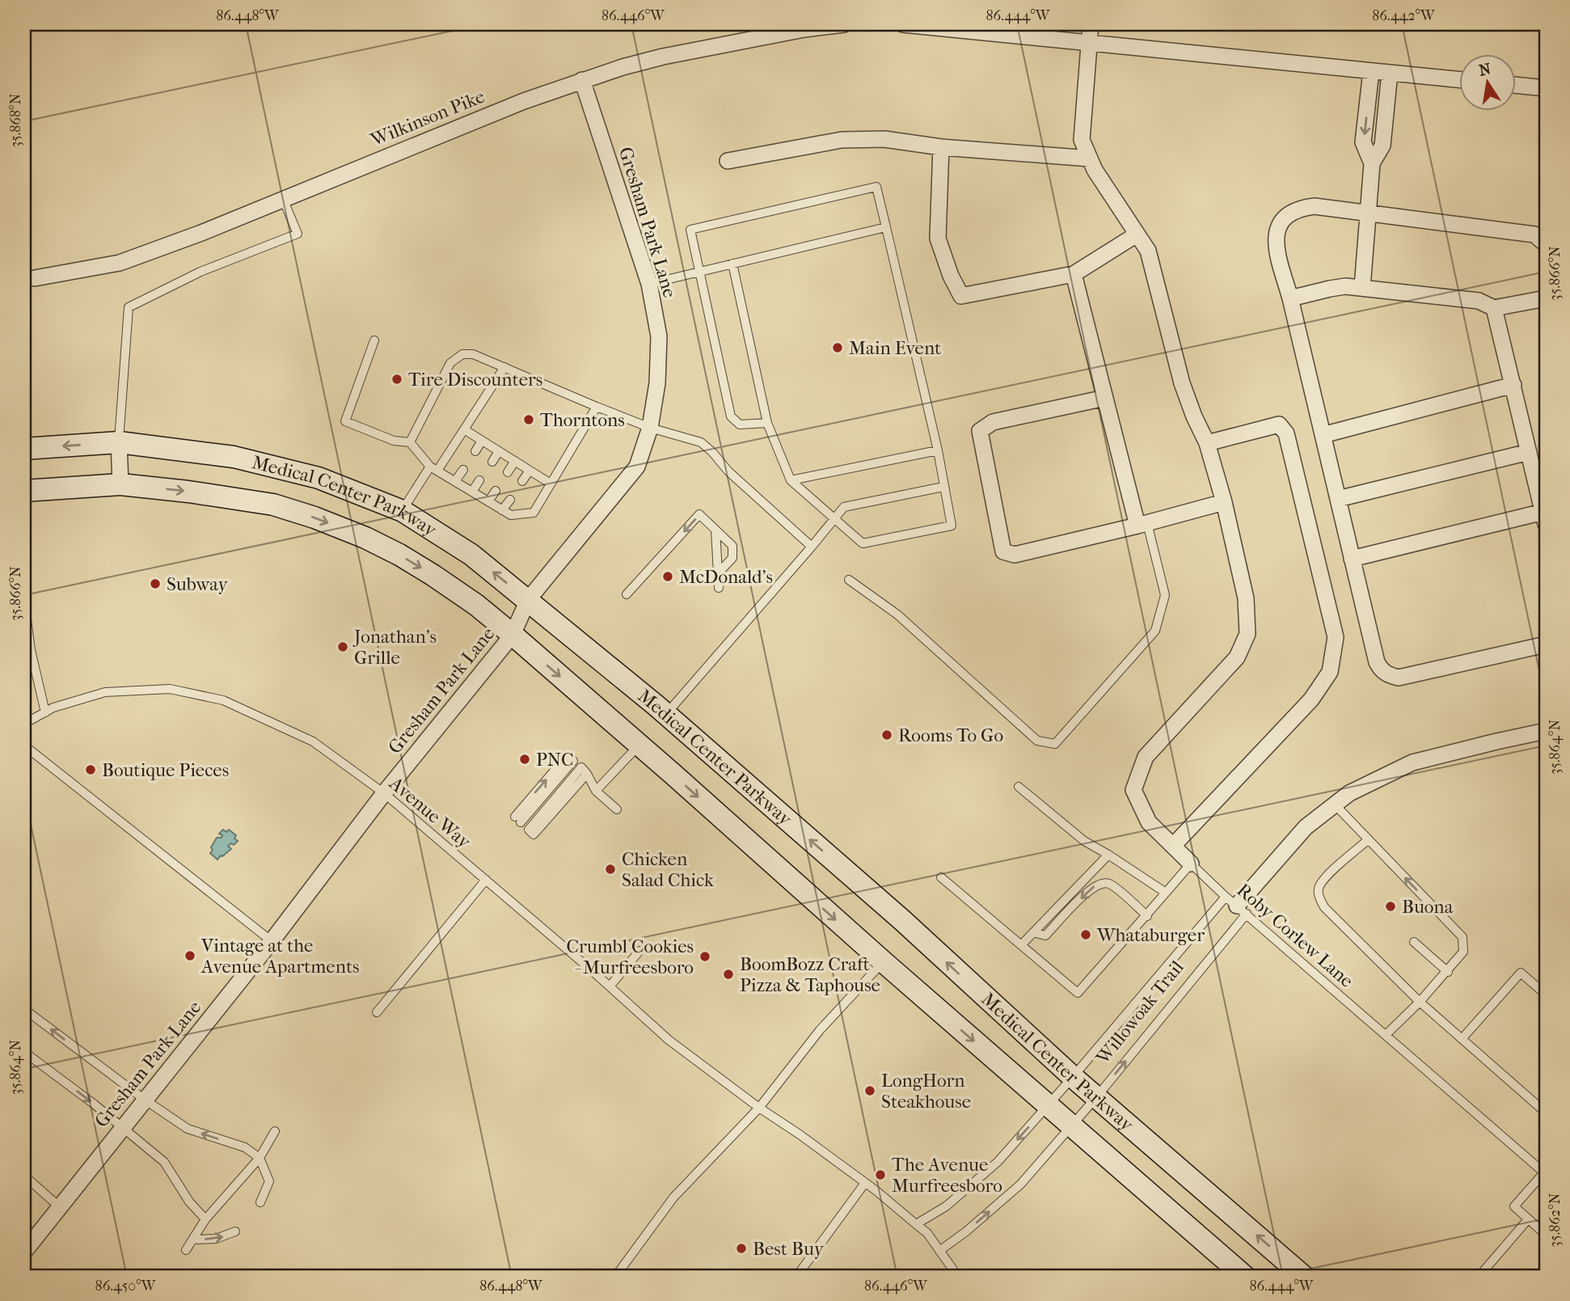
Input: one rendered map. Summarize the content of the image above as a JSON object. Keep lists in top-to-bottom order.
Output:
{
  "streets": {
    "main road": ["Medical Center Parkway"],
    "street": ["Wilkinson Pike", "Gresham Park Lane", "Willowoak Trail"],
    "lane": ["Avenue Way", "Roby Corlew Lane"]
  },
  "crossings": [
    ["Wilkinson Pike", "Gresham Park Lane"],
    ["Gresham Park Lane", "Medical Center Parkway"],
    ["Gresham Park Lane", "Avenue Way"],
    ["Medical Center Parkway", "Willowoak Trail"],
    ["Avenue Way", "Willowoak Trail"],
    ["Roby Corlew Lane", "Willowoak Trail"]
  ],
  "one_way": ["Willowoak Trail"],
  "places": [
    "Main Event",
    "Tire Discounters",
    "Thorntons",
    "McDonald's",
    "Subway",
    "Jonathan’s Grille",
    "Rooms To Go",
    "PNC",
    "Boutique Pieces",
    "Chicken Salad Chick",
    "Buona",
    "Whataburger",
    "Vintage at the Avenue Apartments",
    "Crumbl Cookies - Murfreesboro",
    "BoomBozz Craft Pizza & Taphouse",
    "LongHorn Steakhouse",
    "The Avenue Murfreesboro",
    "Best Buy"
  ],
  "north": "top",
  "coordinates": [
    "86.448°W",
    "86.446°W",
    "86.444°W",
    "86.442°W",
    "35.868°N",
    "35.866°N",
    "35.864°N",
    "35.862°N",
    "86.450°W"
  ]
}
